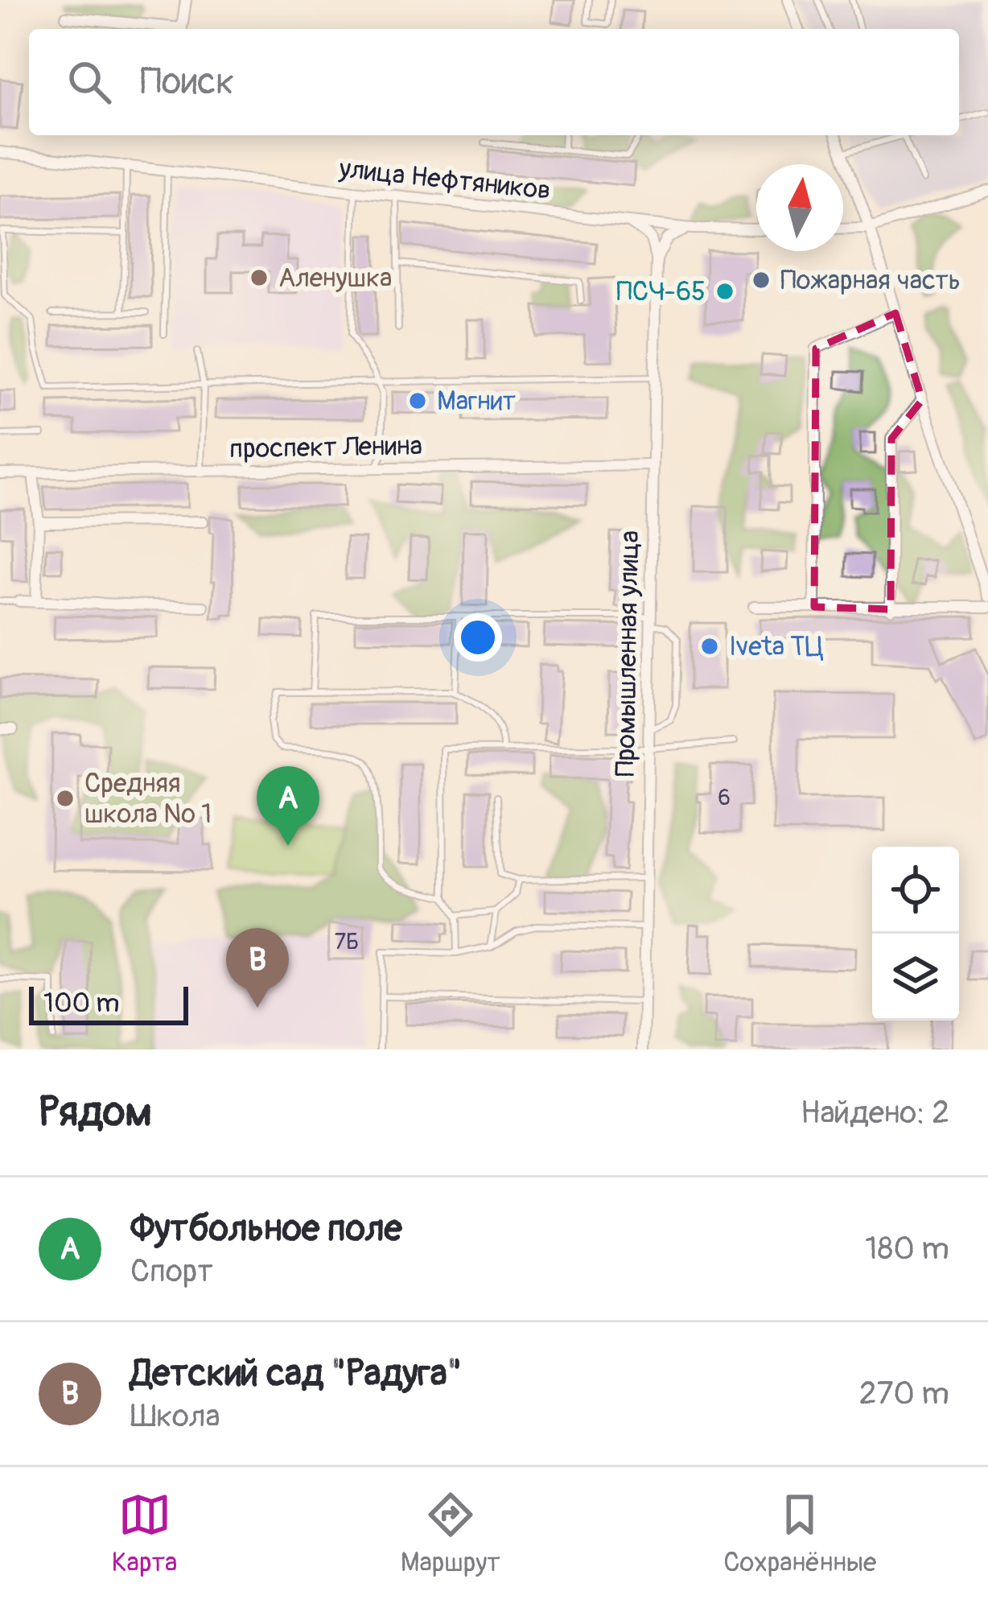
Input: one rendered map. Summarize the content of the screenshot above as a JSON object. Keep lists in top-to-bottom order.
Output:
{
  "streets": {
    "street": ["улица Нефтяников", "проспект Ленина", "Промышленная улица"]
  },
  "crossings": [
    ["проспект Ленина", "Промышленная улица"]
  ],
  "places": [
    "Аленушка",
    "Пожарная часть",
    "ПСЧ-65",
    "Магнит",
    "Iveta ТЦ",
    "Средняя школа № 1"
  ],
  "house_numbers": ["6", "7Б"],
  "scale_bar": "100 m",
  "north": "top",
  "page": {
    "search": "Поиск",
    "pins": ["A", "B"],
    "scale": "100 m",
    "heading": ["Рядом", "Найдено: 2"],
    "list": [
      {
        "mark": "A",
        "name": "Футбольное поле",
        "note": "Спорт",
        "value": "180 m"
      },
      {
        "mark": "B",
        "name": "Детский сад \"Радуга\"",
        "note": "Школа",
        "value": "270 m"
      }
    ],
    "nav": ["Карта", "Маршрут", "Сохранённые"]
  }
}
